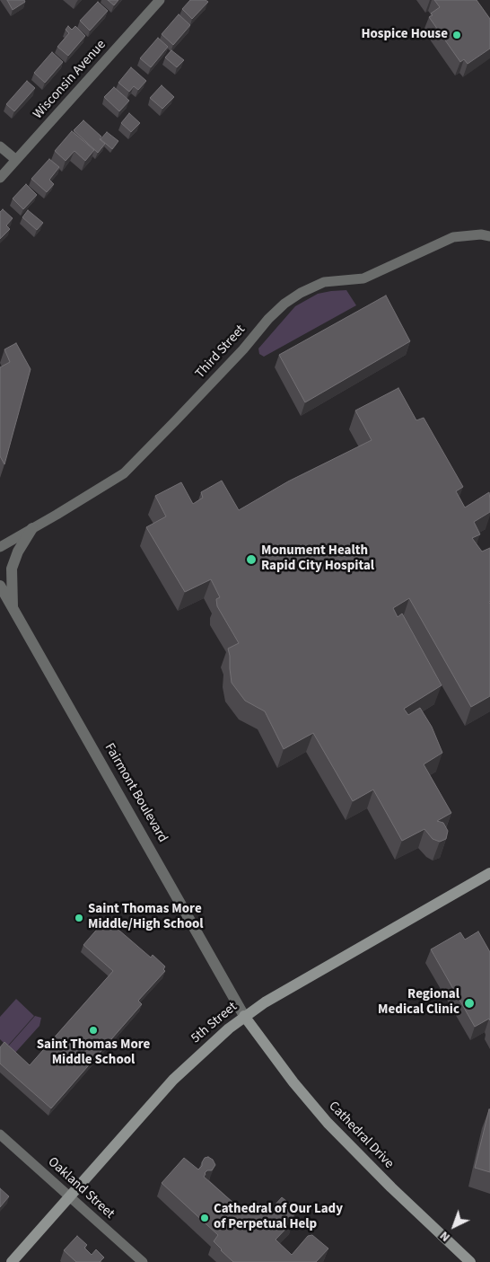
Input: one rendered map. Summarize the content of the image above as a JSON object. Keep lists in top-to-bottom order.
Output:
{
  "streets": {
    "main road": ["5th Street", "Cathedral Drive"],
    "street": [
      "Wisconsin Avenue",
      "Third Street",
      "Fairmont Boulevard",
      "Oakland Street"
    ]
  },
  "crossings": [
    ["Fairmont Boulevard", "5th Street"],
    ["Fairmont Boulevard", "Cathedral Drive"],
    ["5th Street", "Cathedral Drive"],
    ["5th Street", "Oakland Street"]
  ],
  "places": [
    "Hospice House",
    "Monument Health Rapid City Hospital",
    "Saint Thomas More Middle/High School",
    "Regional Medical Clinic",
    "Saint Thomas More Middle School",
    "Cathedral of Our Lady of Perpetual Help"
  ],
  "north": "bottom left"
}
